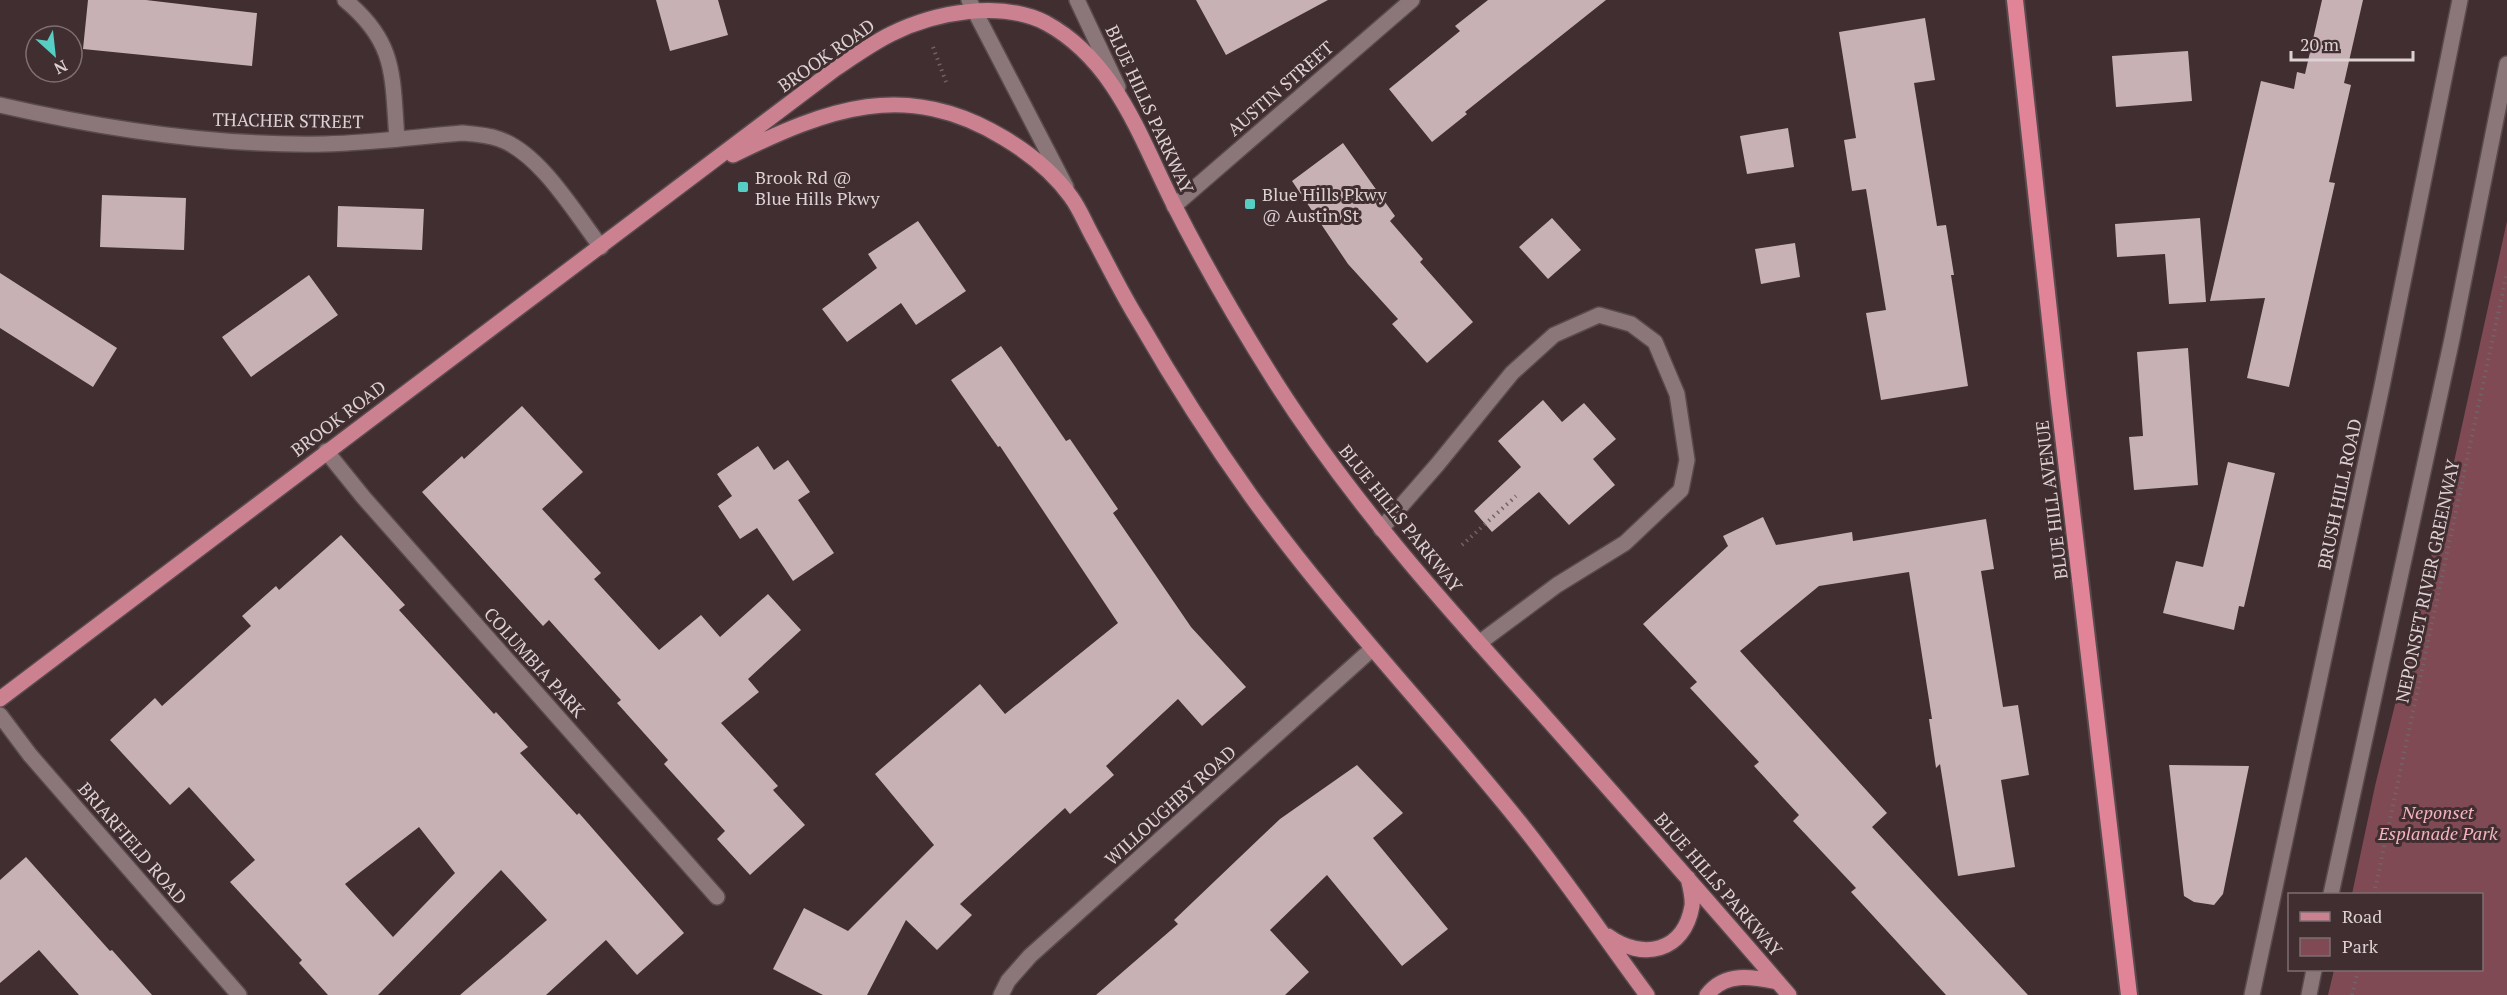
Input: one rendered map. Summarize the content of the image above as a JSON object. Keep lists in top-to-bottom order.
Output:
{
  "streets": {
    "highway": ["BLUE HILL AVENUE"],
    "main road": ["BROOK ROAD", "BLUE HILLS PARKWAY"],
    "street": [
      "AUSTIN STREET",
      "THACHER STREET",
      "BRUSH HILL ROAD",
      "COLUMBIA PARK",
      "WILLOUGHBY ROAD",
      "BRIARFIELD ROAD"
    ],
    "path": ["NEPONSET RIVER GREENWAY"]
  },
  "crossings": [
    ["BROOK ROAD", "BLUE HILLS PARKWAY"],
    ["BROOK ROAD", "THACHER STREET"],
    ["BROOK ROAD", "COLUMBIA PARK"],
    ["AUSTIN STREET", "BLUE HILLS PARKWAY"]
  ],
  "parks": ["Neponset Esplanade Park"],
  "places": {
    "transit": ["Brook Rd @ Blue Hills Pkwy", "Blue Hills Pkwy @ Austin St"]
  },
  "legend": ["Road", "Park"],
  "scale_bar": "20 m",
  "north": "bottom right"
}
